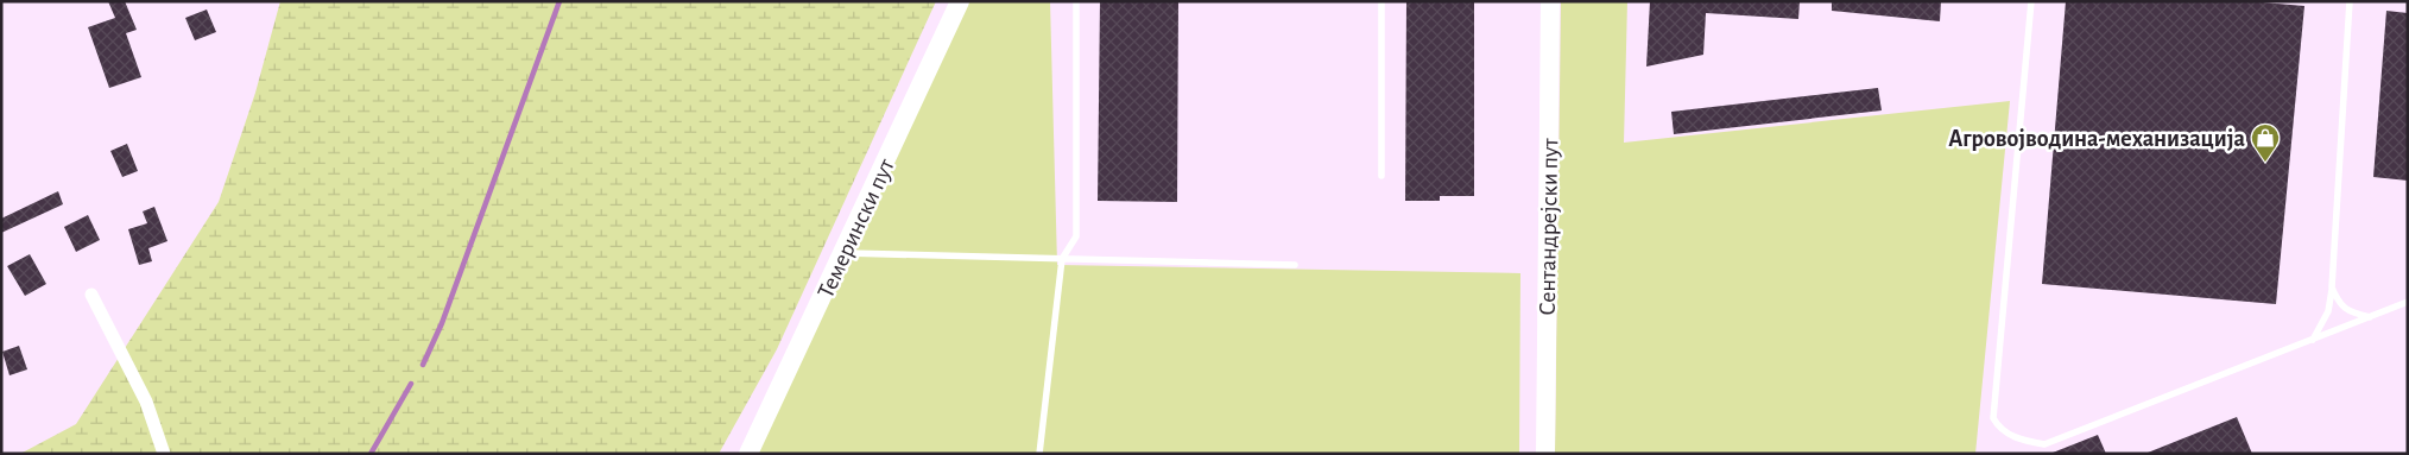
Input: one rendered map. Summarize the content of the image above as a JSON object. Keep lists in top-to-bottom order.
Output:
{
  "streets": {
    "main road": ["Сентандрејски пут", "Темерински пут"]
  },
  "places": {
    "shop": ["Агровојводина-механизација"]
  }
}
